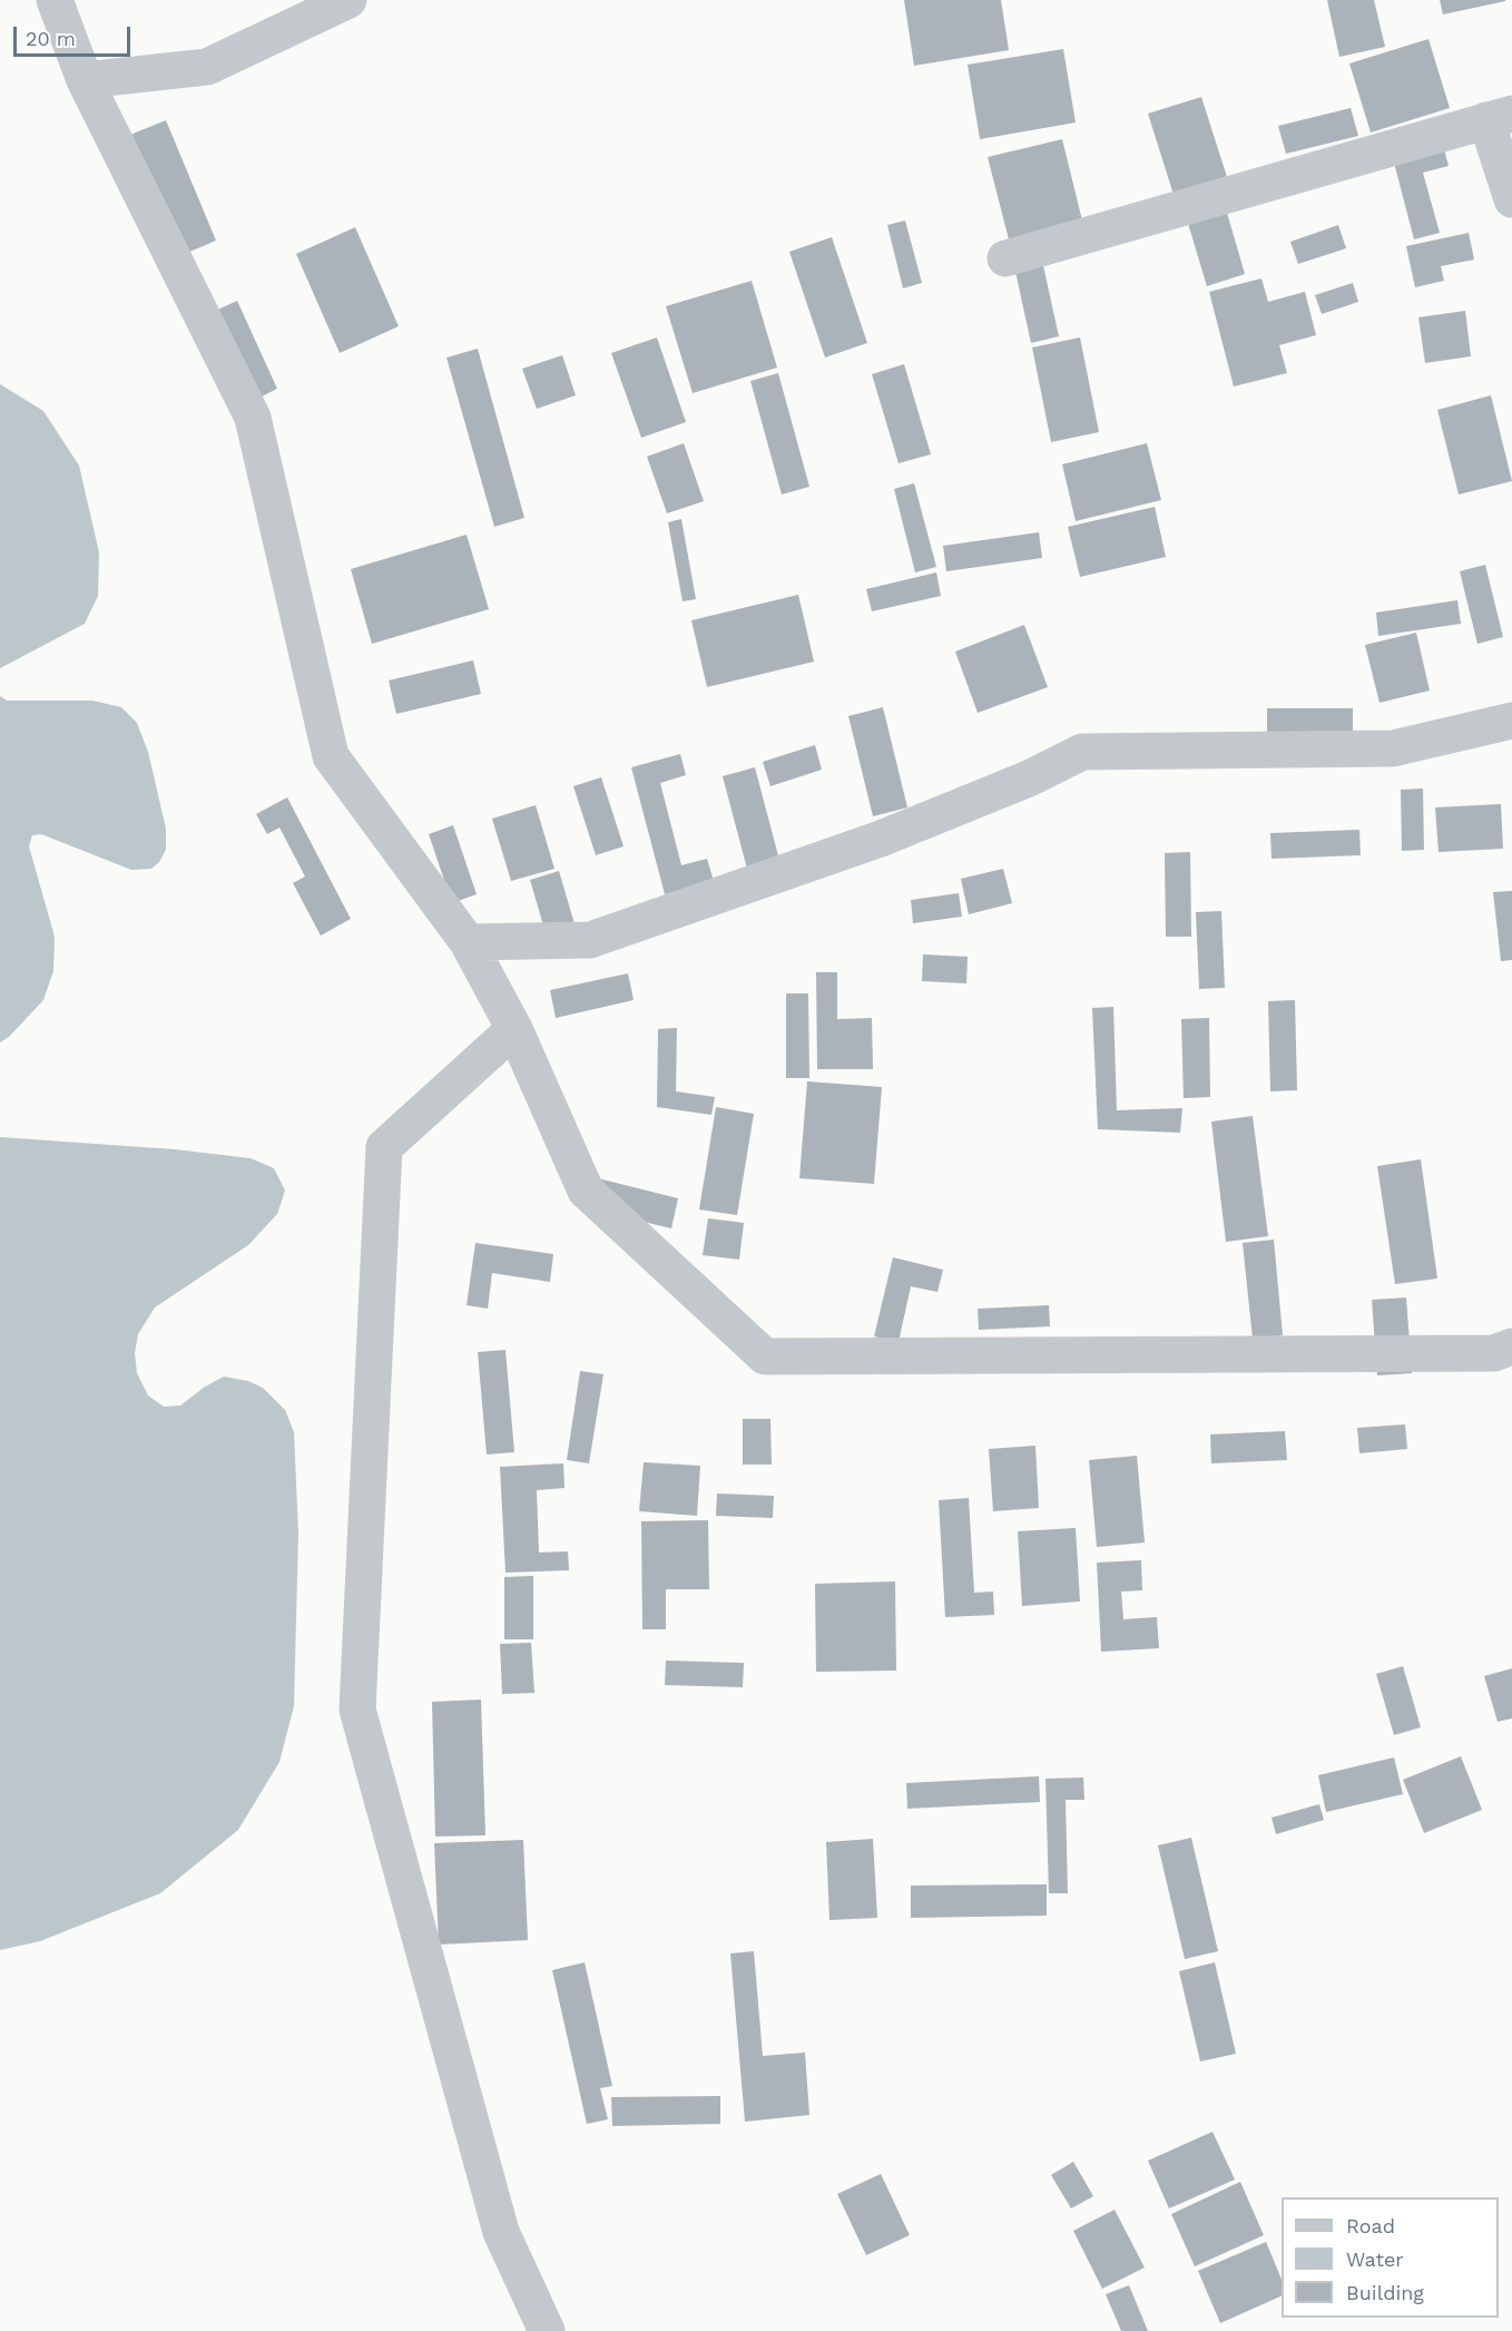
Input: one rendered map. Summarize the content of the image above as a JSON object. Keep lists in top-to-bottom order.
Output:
{
  "legend": ["Road", "Water", "Building"],
  "scale_bar": "20 m"
}
